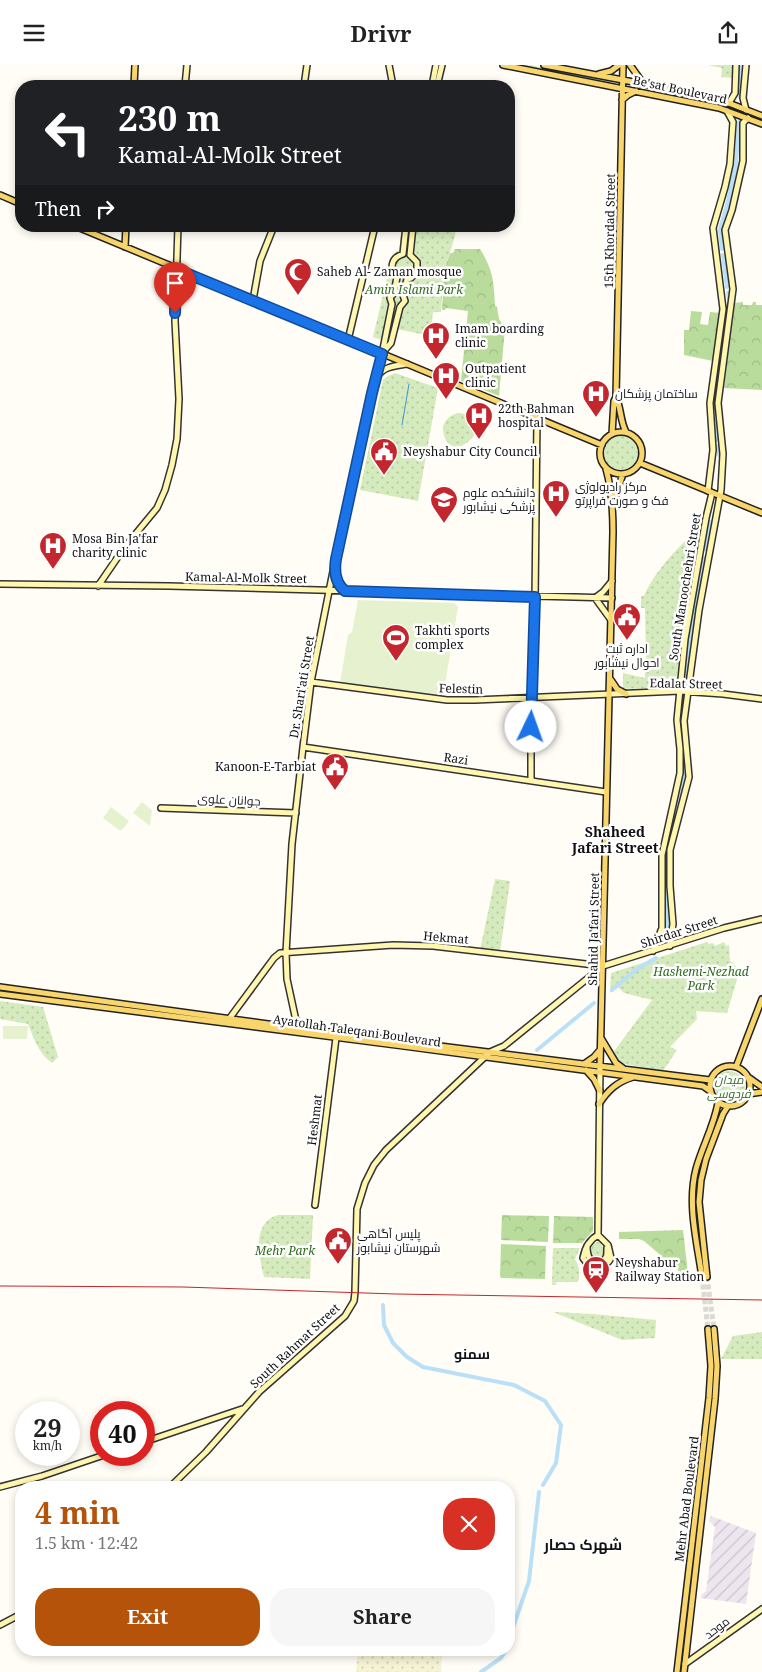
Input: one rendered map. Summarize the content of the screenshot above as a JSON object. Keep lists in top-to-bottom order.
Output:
{
  "streets": {
    "main road": [
      "Be'sat Boulevard",
      "15th Khordad Street",
      "Shahid Ja'fari Street",
      "Ayatollah Taleqani Boulevard",
      "Mehr Abad Boulevard"
    ],
    "street": [
      "Kamal-Al-Molk Street",
      "South Manoochehri Street",
      "Edalat Street",
      "Dr. Shari'ati Street",
      "Felestin",
      "Razi",
      "جوانان علوی",
      "Shirdar Street",
      "Hekmat",
      "Heshmat",
      "South Rahmat Street",
      "موحد"
    ]
  },
  "crossings": [
    ["Be'sat Boulevard", "15th Khordad Street"],
    ["Be'sat Boulevard", "South Manoochehri Street"],
    ["15th Khordad Street", "Shahid Ja'fari Street"],
    ["Kamal-Al-Molk Street", "Dr. Shari'ati Street"],
    ["Kamal-Al-Molk Street", "Shahid Ja'fari Street"],
    ["South Manoochehri Street", "Edalat Street"],
    ["South Manoochehri Street", "Shirdar Street"],
    ["Edalat Street", "Felestin"],
    ["Edalat Street", "Shahid Ja'fari Street"],
    ["Dr. Shari'ati Street", "Felestin"],
    ["Dr. Shari'ati Street", "Razi"],
    ["Dr. Shari'ati Street", "جوانان علوی"],
    ["Dr. Shari'ati Street", "Hekmat"],
    ["Dr. Shari'ati Street", "Ayatollah Taleqani Boulevard"],
    ["Felestin", "Shahid Ja'fari Street"],
    ["Razi", "Shahid Ja'fari Street"],
    ["Shahid Ja'fari Street", "Shirdar Street"],
    ["Shahid Ja'fari Street", "Hekmat"],
    ["Shahid Ja'fari Street", "Ayatollah Taleqani Boulevard"],
    ["Shirdar Street", "Hekmat"],
    ["Ayatollah Taleqani Boulevard", "Heshmat"],
    ["Ayatollah Taleqani Boulevard", "South Rahmat Street"],
    ["Mehr Abad Boulevard", "موحد"]
  ],
  "districts": ["Shaheed Jafari Street", "سمنو", "شهرک حصار"],
  "parks": [
    "Amin Islami Park",
    "Hashemi-Nezhad Park",
    "میدان فردوسی",
    "Mehr Park"
  ],
  "places": {
    "mosque": ["Saheb Al- Zaman mosque"],
    "hospital": [
      "Imam boarding clinic",
      "Outpatient clinic",
      "ساختمان پزشکان",
      "22th Bahman hospital",
      "مرکز رادیولوژی فک و صورت فراپرتو",
      "Mosa Bin Ja'far charity clinic"
    ],
    "public building": [
      "Neyshabur City Council",
      "اداره ثبت احوال نیشابور",
      "Kanoon-E-Tarbiat",
      "پلیس آگاهی شهرستان نیشابور"
    ],
    "school or university": ["دانشکده علوم پزشکی نیشابور"],
    "sports": ["Takhti sports complex"],
    "station": ["Neyshabur Railway Station"]
  },
  "page": {
    "header": "Drivr",
    "turn": ["230 m", "Kamal-Al-Molk Street"],
    "then": "Then",
    "speed": "29 km/h",
    "limit": "40",
    "heading": ["4 min", "1.5 km · 12:42"],
    "buttons": ["Exit", "Share"]
  }
}
